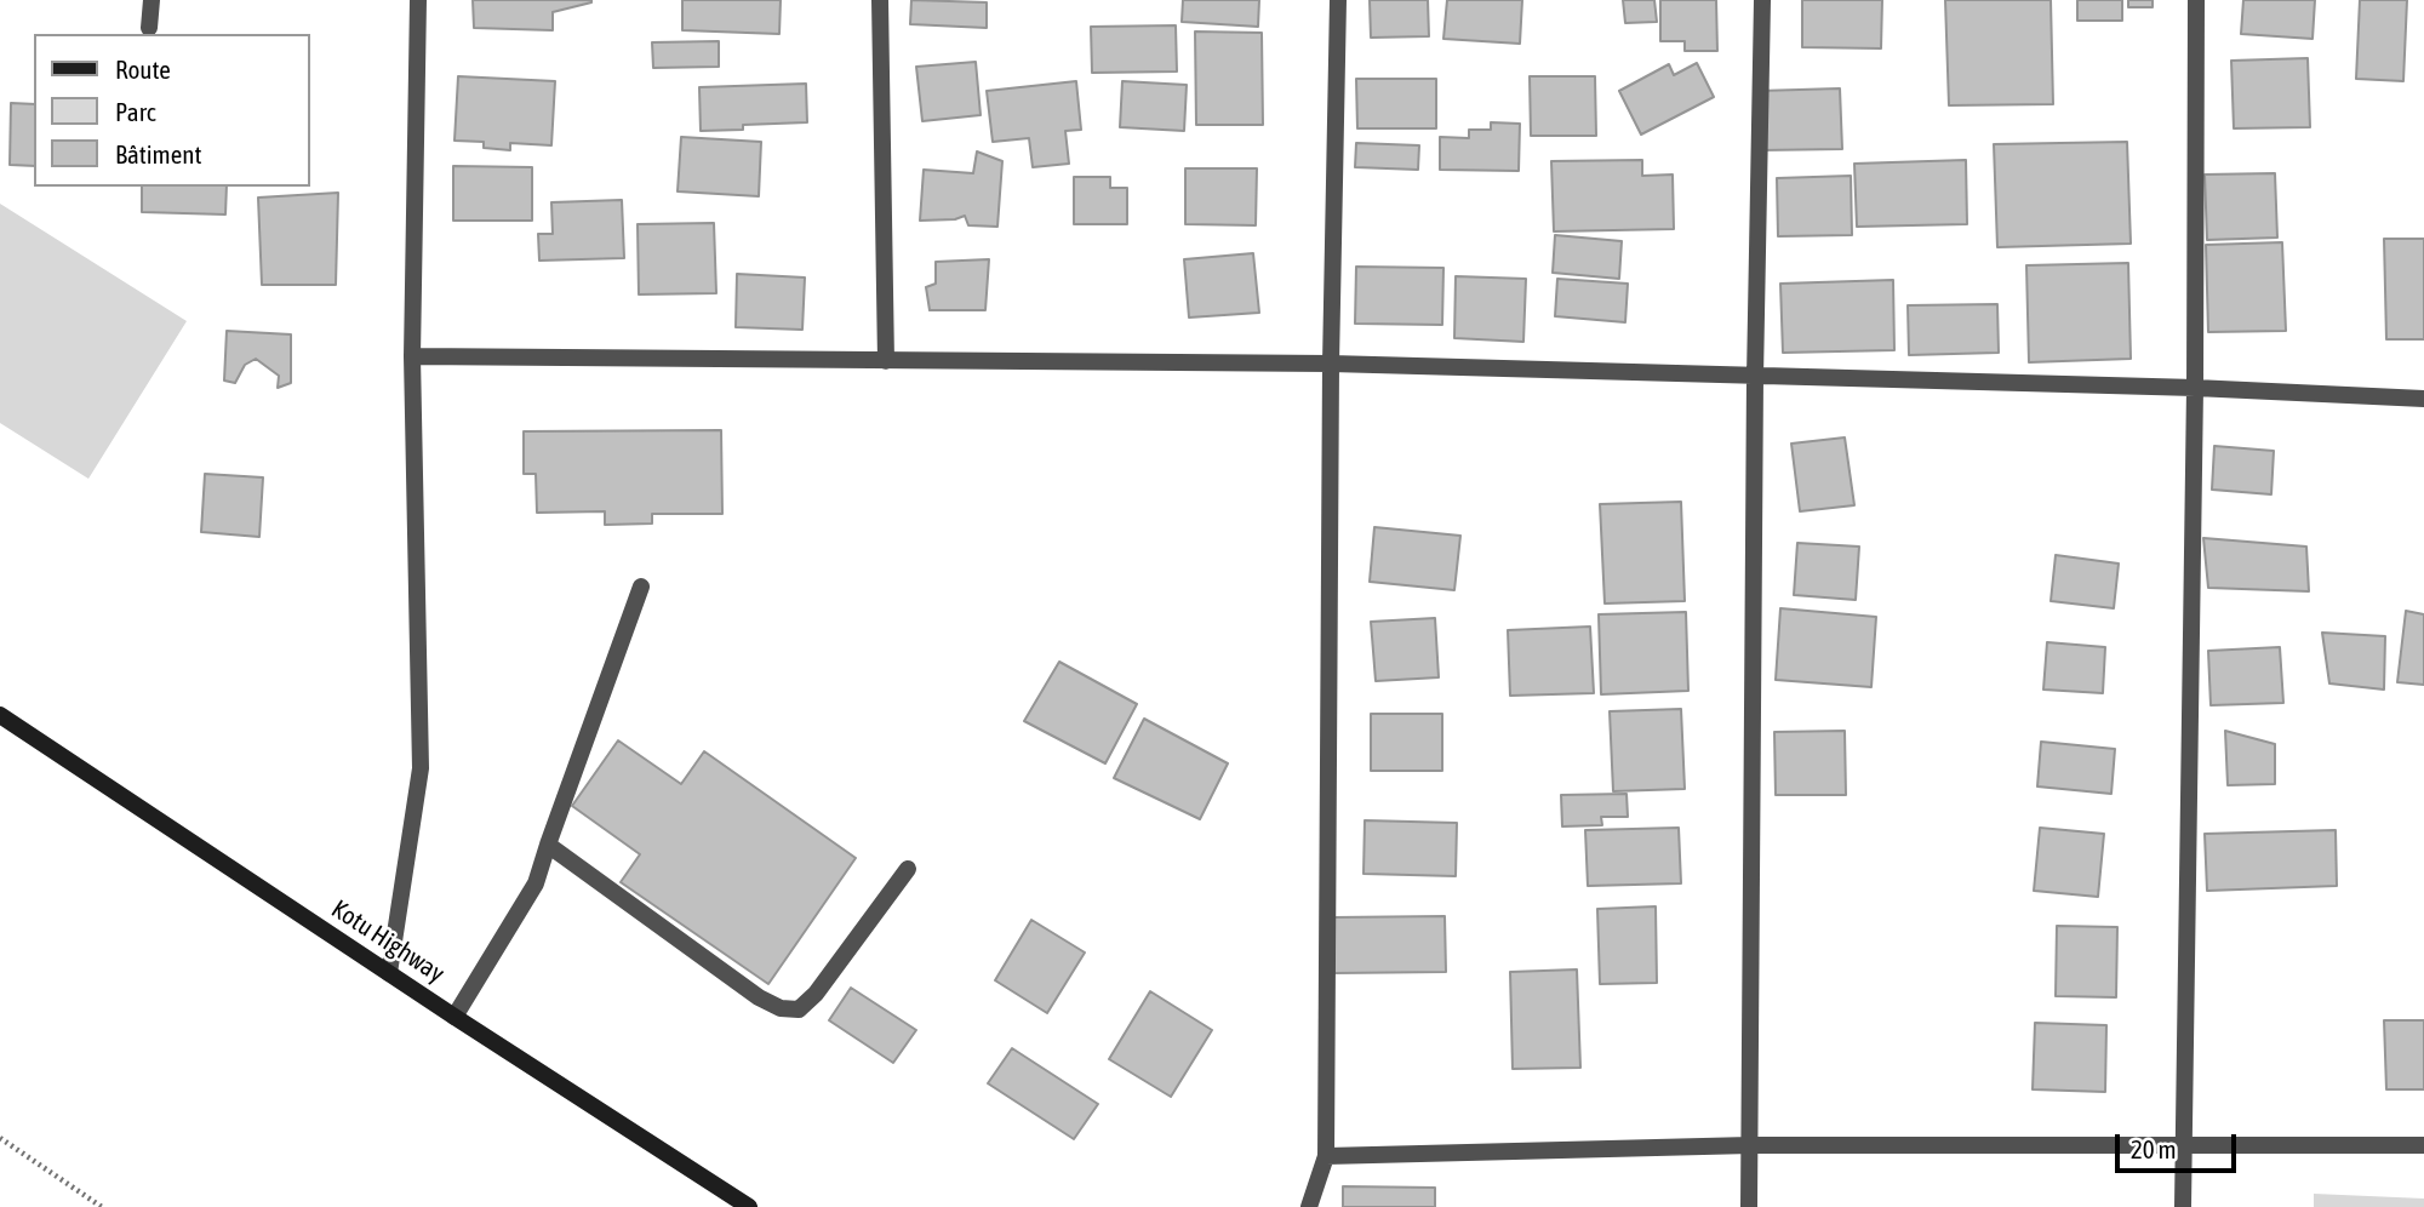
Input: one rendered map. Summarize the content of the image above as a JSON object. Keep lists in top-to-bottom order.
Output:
{
  "streets": {
    "street": ["Kotu Highway"]
  },
  "legend": ["Route", "Parc", "Bâtiment"],
  "scale_bar": "20 m"
}
